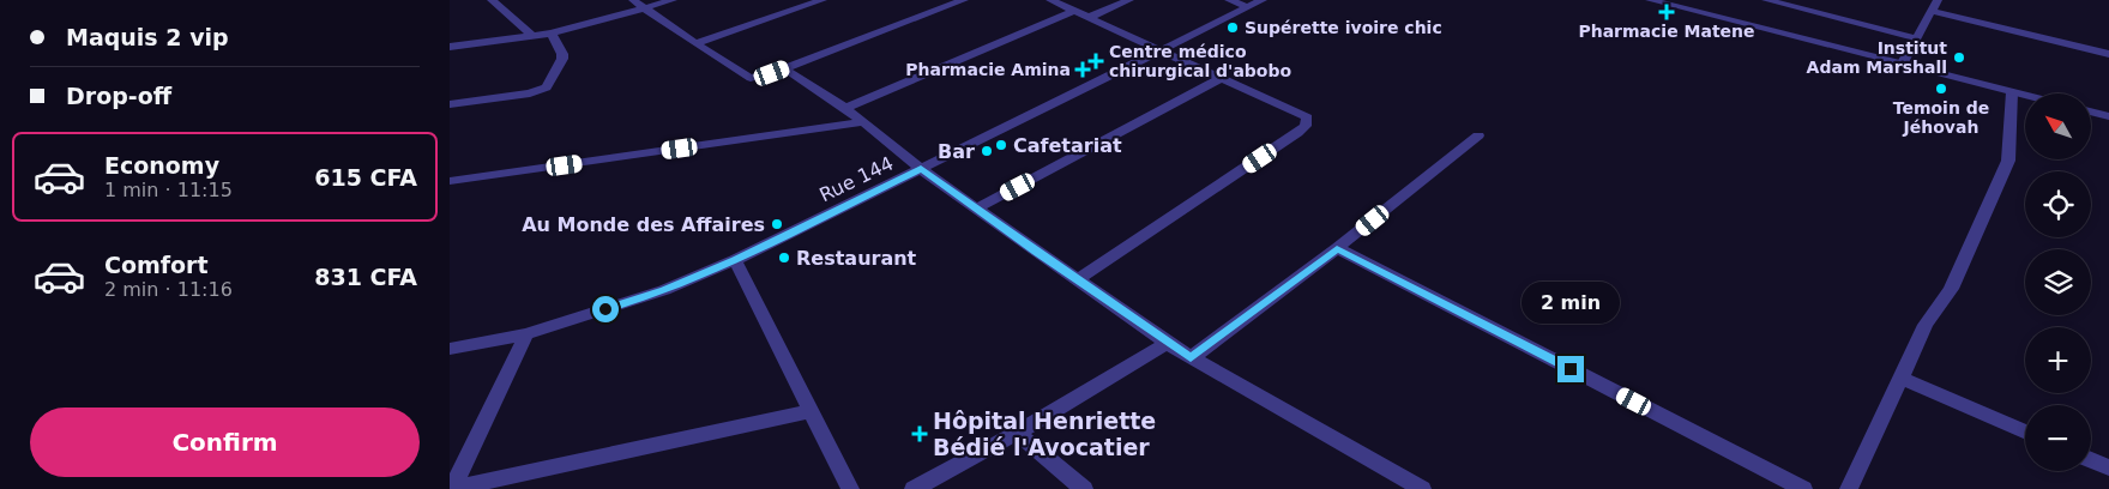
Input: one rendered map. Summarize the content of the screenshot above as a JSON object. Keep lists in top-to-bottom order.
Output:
{
  "streets": {
    "street": ["Rue 144"]
  },
  "places": {
    "health": [
      "Pharmacie Matene",
      "Centre médico chirurgical d'abobo",
      "Pharmacie Amina",
      "Hôpital Henriette Bédié l'Avocatier"
    ],
    "other": [
      "Supérette ivoire chic",
      "Institut Adam Marshall",
      "Temoin de Jéhovah",
      "Cafetariat",
      "Bar",
      "Au Monde des Affaires",
      "Restaurant"
    ]
  },
  "north": "top left",
  "page": {
    "banner": ["Maquis 2 vip", "Drop-off"],
    "map_buttons": ["+", "−"],
    "list": [
      {
        "name": "Economy",
        "note": "1 min · 11:15",
        "value": "615 CFA"
      },
      {
        "name": "Comfort",
        "note": "2 min · 11:16",
        "value": "831 CFA"
      }
    ],
    "bubble": "2 min",
    "buttons": "Confirm"
  }
}
